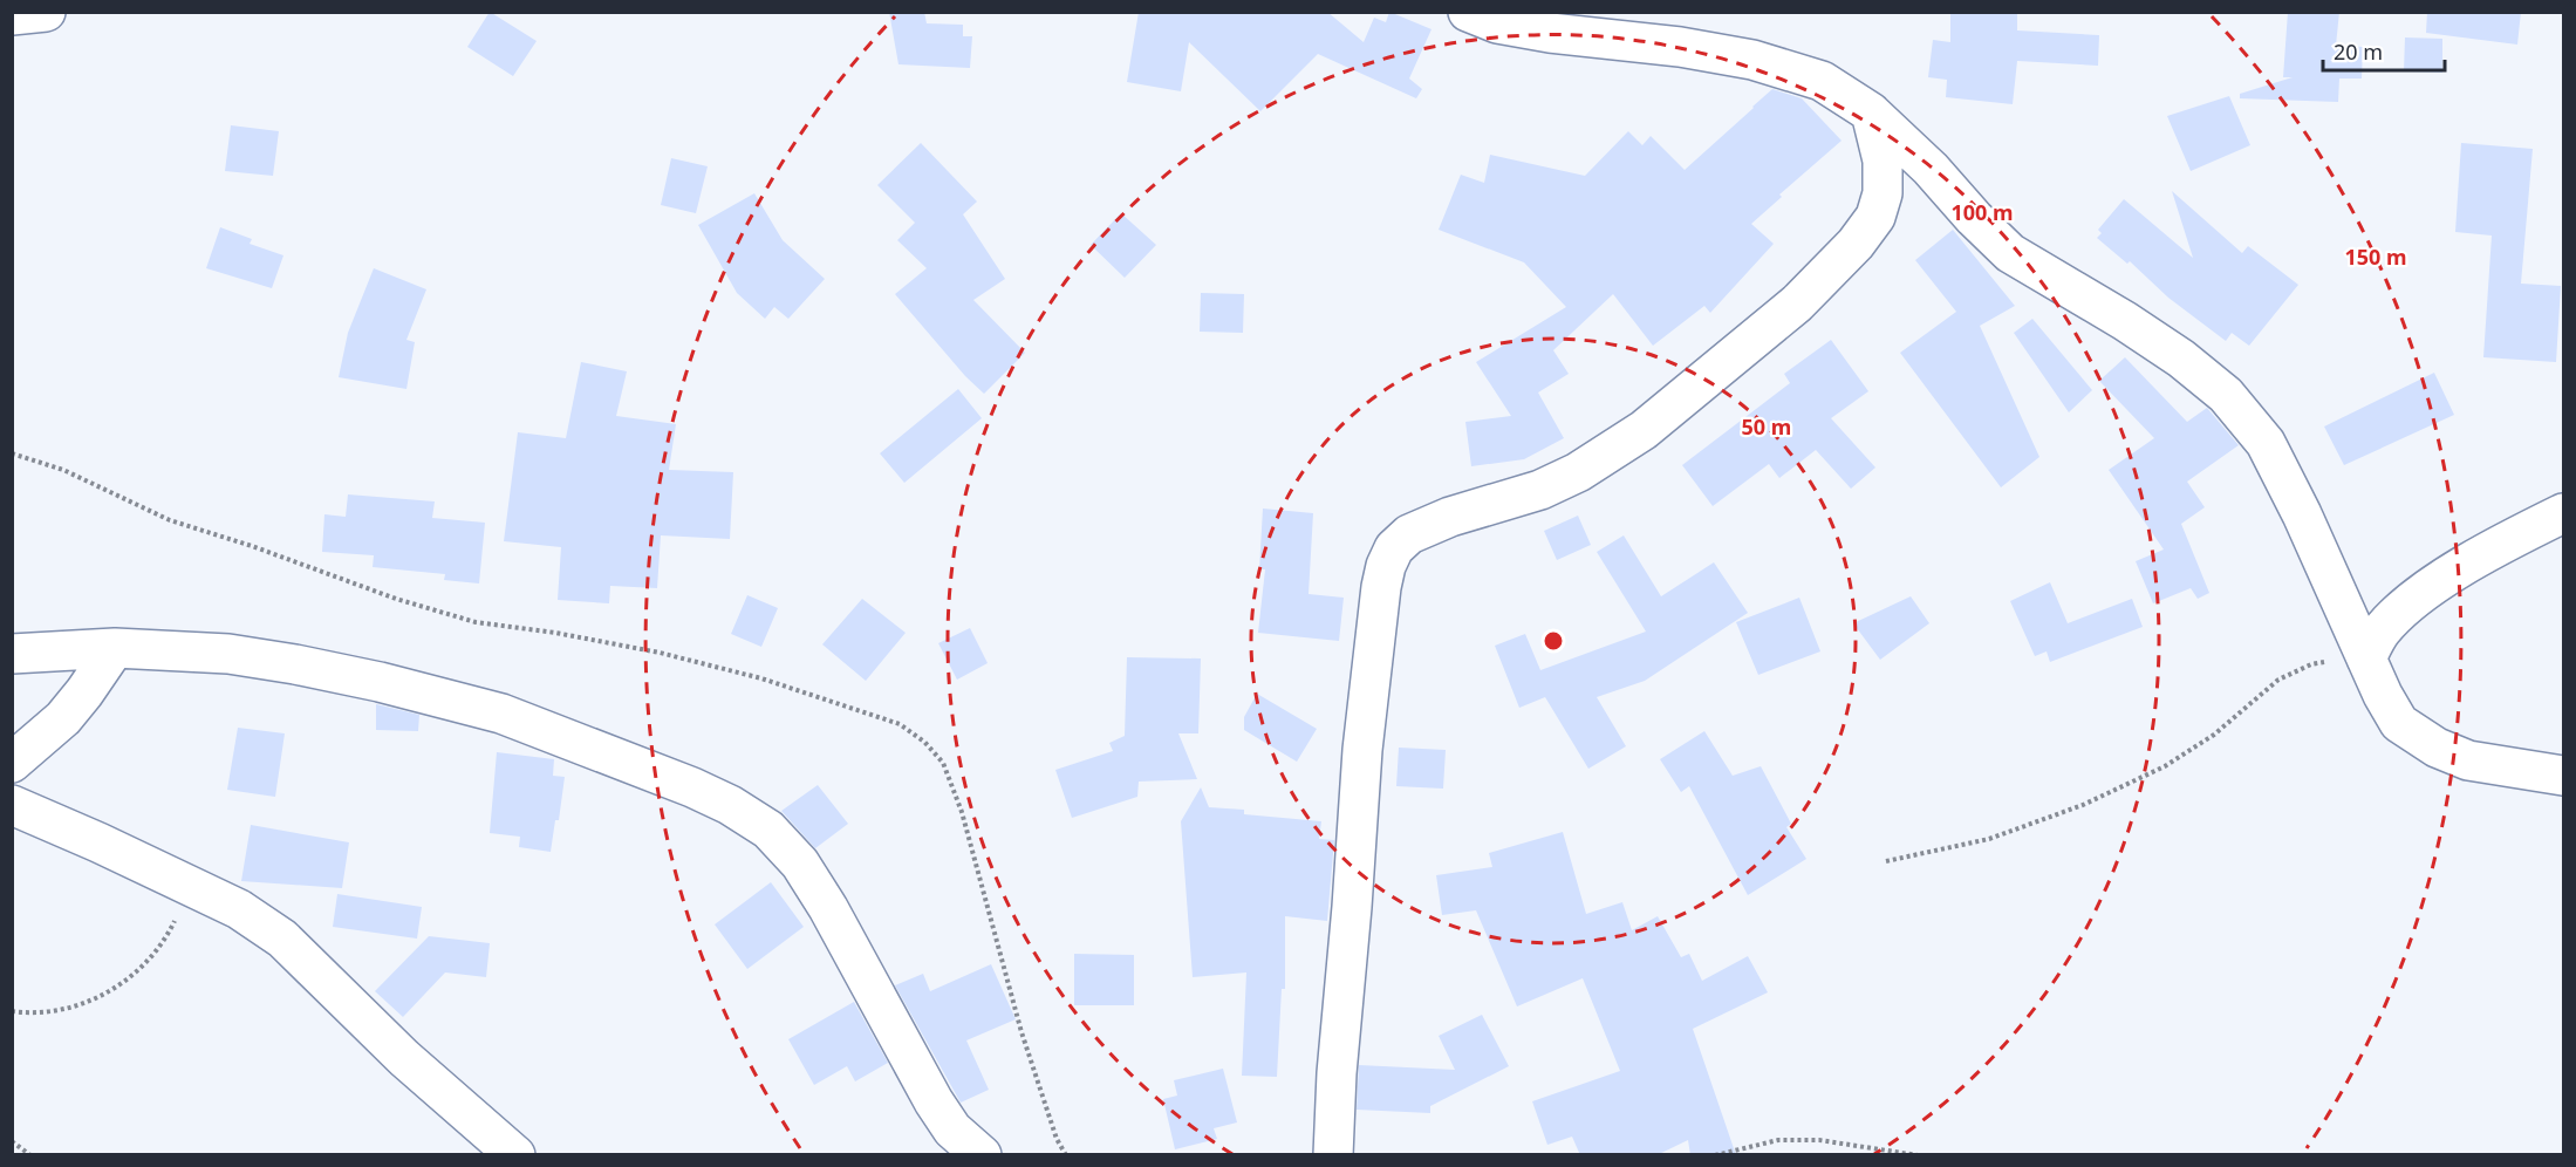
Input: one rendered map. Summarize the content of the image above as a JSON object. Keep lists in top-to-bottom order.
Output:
{
  "scale_bar": "20 m",
  "rings": ["100 m", "150 m", "50 m"]
}
